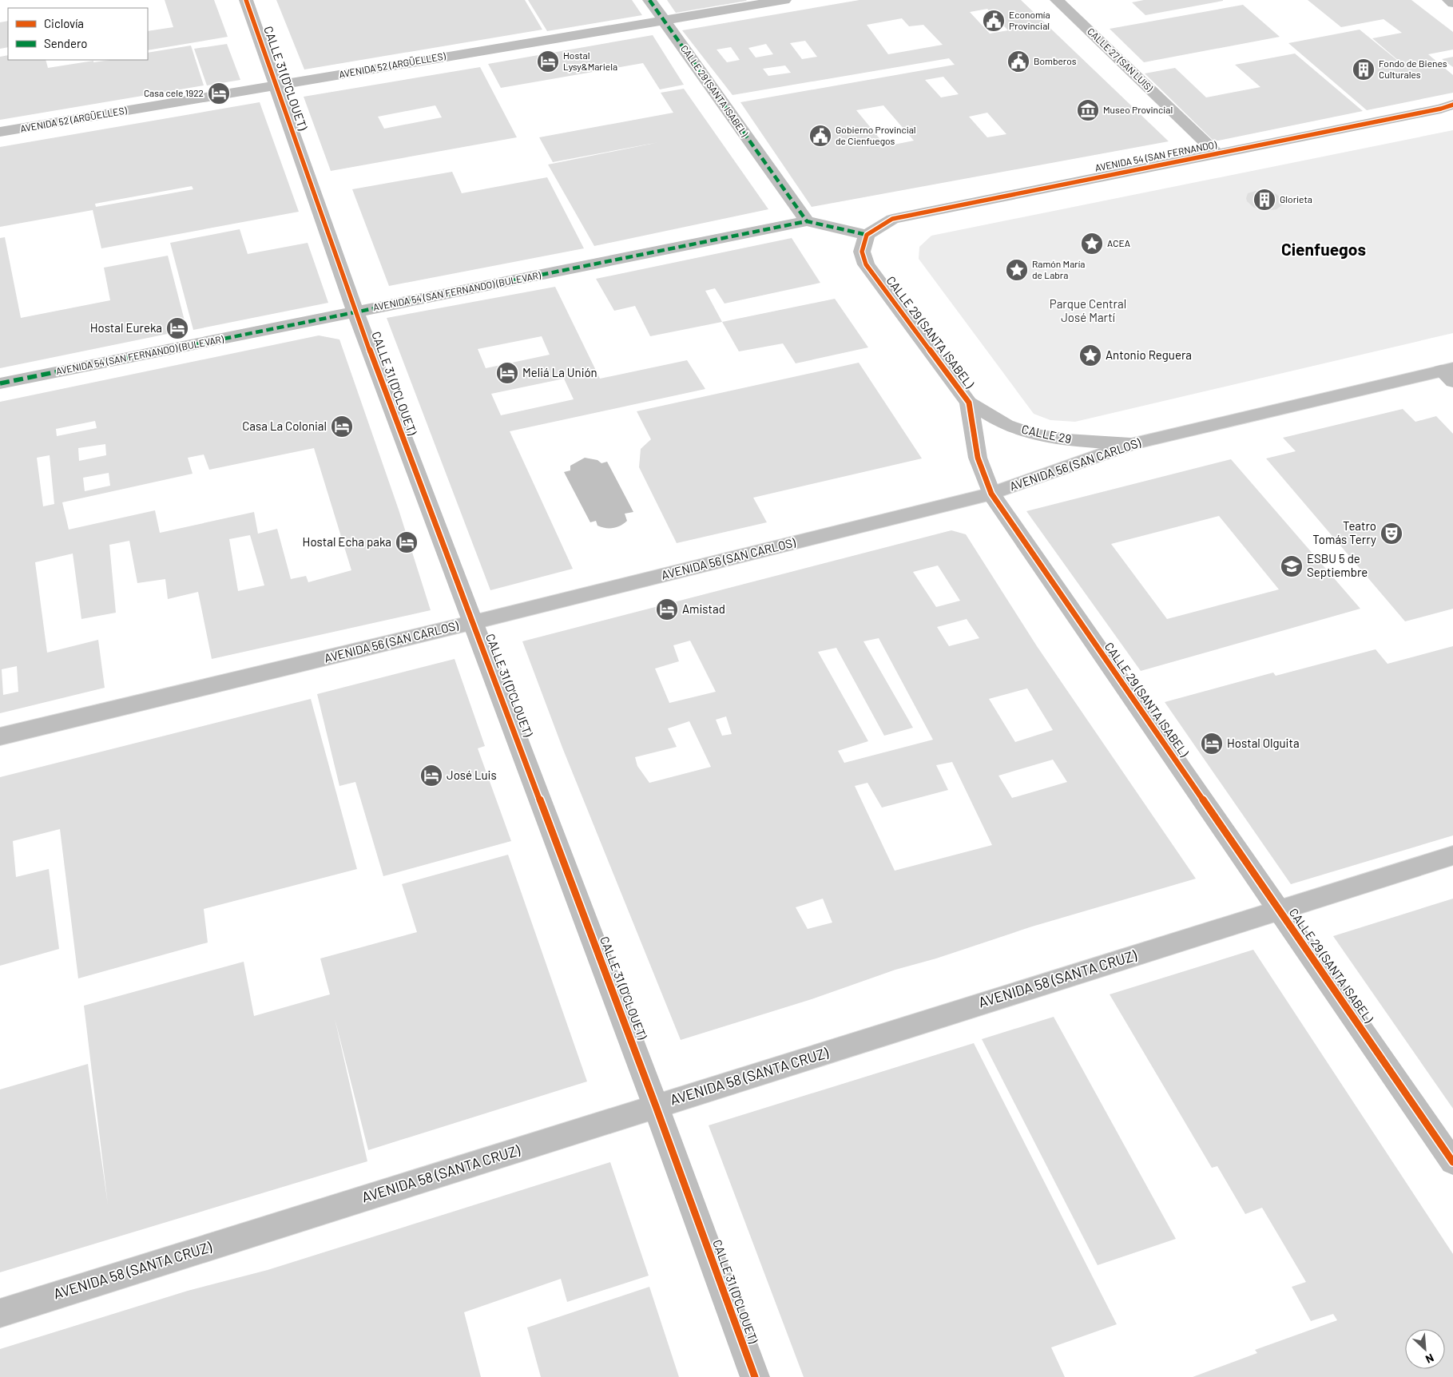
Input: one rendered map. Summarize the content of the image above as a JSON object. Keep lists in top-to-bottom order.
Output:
{
  "streets": {
    "street": [
      "CALLE 27 (SAN LUIS)",
      "AVENIDA 52 (ARGÜELLES)",
      "CALLE 31 (D'CLOUET)",
      "CALLE 29 (SANTA ISABEL)",
      "AVENIDA 54 (SAN FERNANDO)",
      "AVENIDA 54 (SAN FERNANDO) (BULEVAR)",
      "CALLE 29",
      "AVENIDA 56 (SAN CARLOS)",
      "AVENIDA 58 (SANTA CRUZ)"
    ]
  },
  "crossings": [
    ["CALLE 27 (SAN LUIS)", "AVENIDA 54 (SAN FERNANDO)"],
    ["AVENIDA 52 (ARGÜELLES)", "CALLE 31 (D'CLOUET)"],
    ["AVENIDA 52 (ARGÜELLES)", "CALLE 29 (SANTA ISABEL)"],
    ["CALLE 31 (D'CLOUET)", "AVENIDA 54 (SAN FERNANDO) (BULEVAR)"],
    ["CALLE 31 (D'CLOUET)", "AVENIDA 56 (SAN CARLOS)"],
    ["CALLE 31 (D'CLOUET)", "AVENIDA 58 (SANTA CRUZ)"],
    ["CALLE 29 (SANTA ISABEL)", "AVENIDA 54 (SAN FERNANDO)"],
    ["CALLE 29 (SANTA ISABEL)", "AVENIDA 54 (SAN FERNANDO) (BULEVAR)"],
    ["CALLE 29 (SANTA ISABEL)", "CALLE 29"],
    ["CALLE 29 (SANTA ISABEL)", "AVENIDA 56 (SAN CARLOS)"],
    ["CALLE 29 (SANTA ISABEL)", "AVENIDA 58 (SANTA CRUZ)"],
    ["AVENIDA 54 (SAN FERNANDO)", "AVENIDA 54 (SAN FERNANDO) (BULEVAR)"],
    ["CALLE 29", "AVENIDA 56 (SAN CARLOS)"]
  ],
  "districts": ["Cienfuegos"],
  "parks": ["Parque Central José Martí"],
  "places": {
    "public building": ["Economía Provincial", "Bomberos", "Gobierno Provincial de Cienfuegos"],
    "hotel": [
      "Hostal Lysy&Mariela",
      "Casa cele 1922",
      "Hostal Eureka",
      "Meliá La Unión",
      "Casa La Colonial",
      "Hostal Echa paka",
      "Amistad",
      "Hostal Olguita",
      "José Luis"
    ],
    "building": ["Fondo de Bienes Culturales", "Glorieta"],
    "museum": ["Museo Provincial"],
    "place": ["ACEA", "Ramón María de Labra", "Antonio Reguera"],
    "theatre": ["Teatro Tomás Terry"],
    "school or university": ["ESBU 5 de Septiembre"]
  },
  "legend": ["Ciclovía", "Sendero"],
  "north": "bottom right"
}
